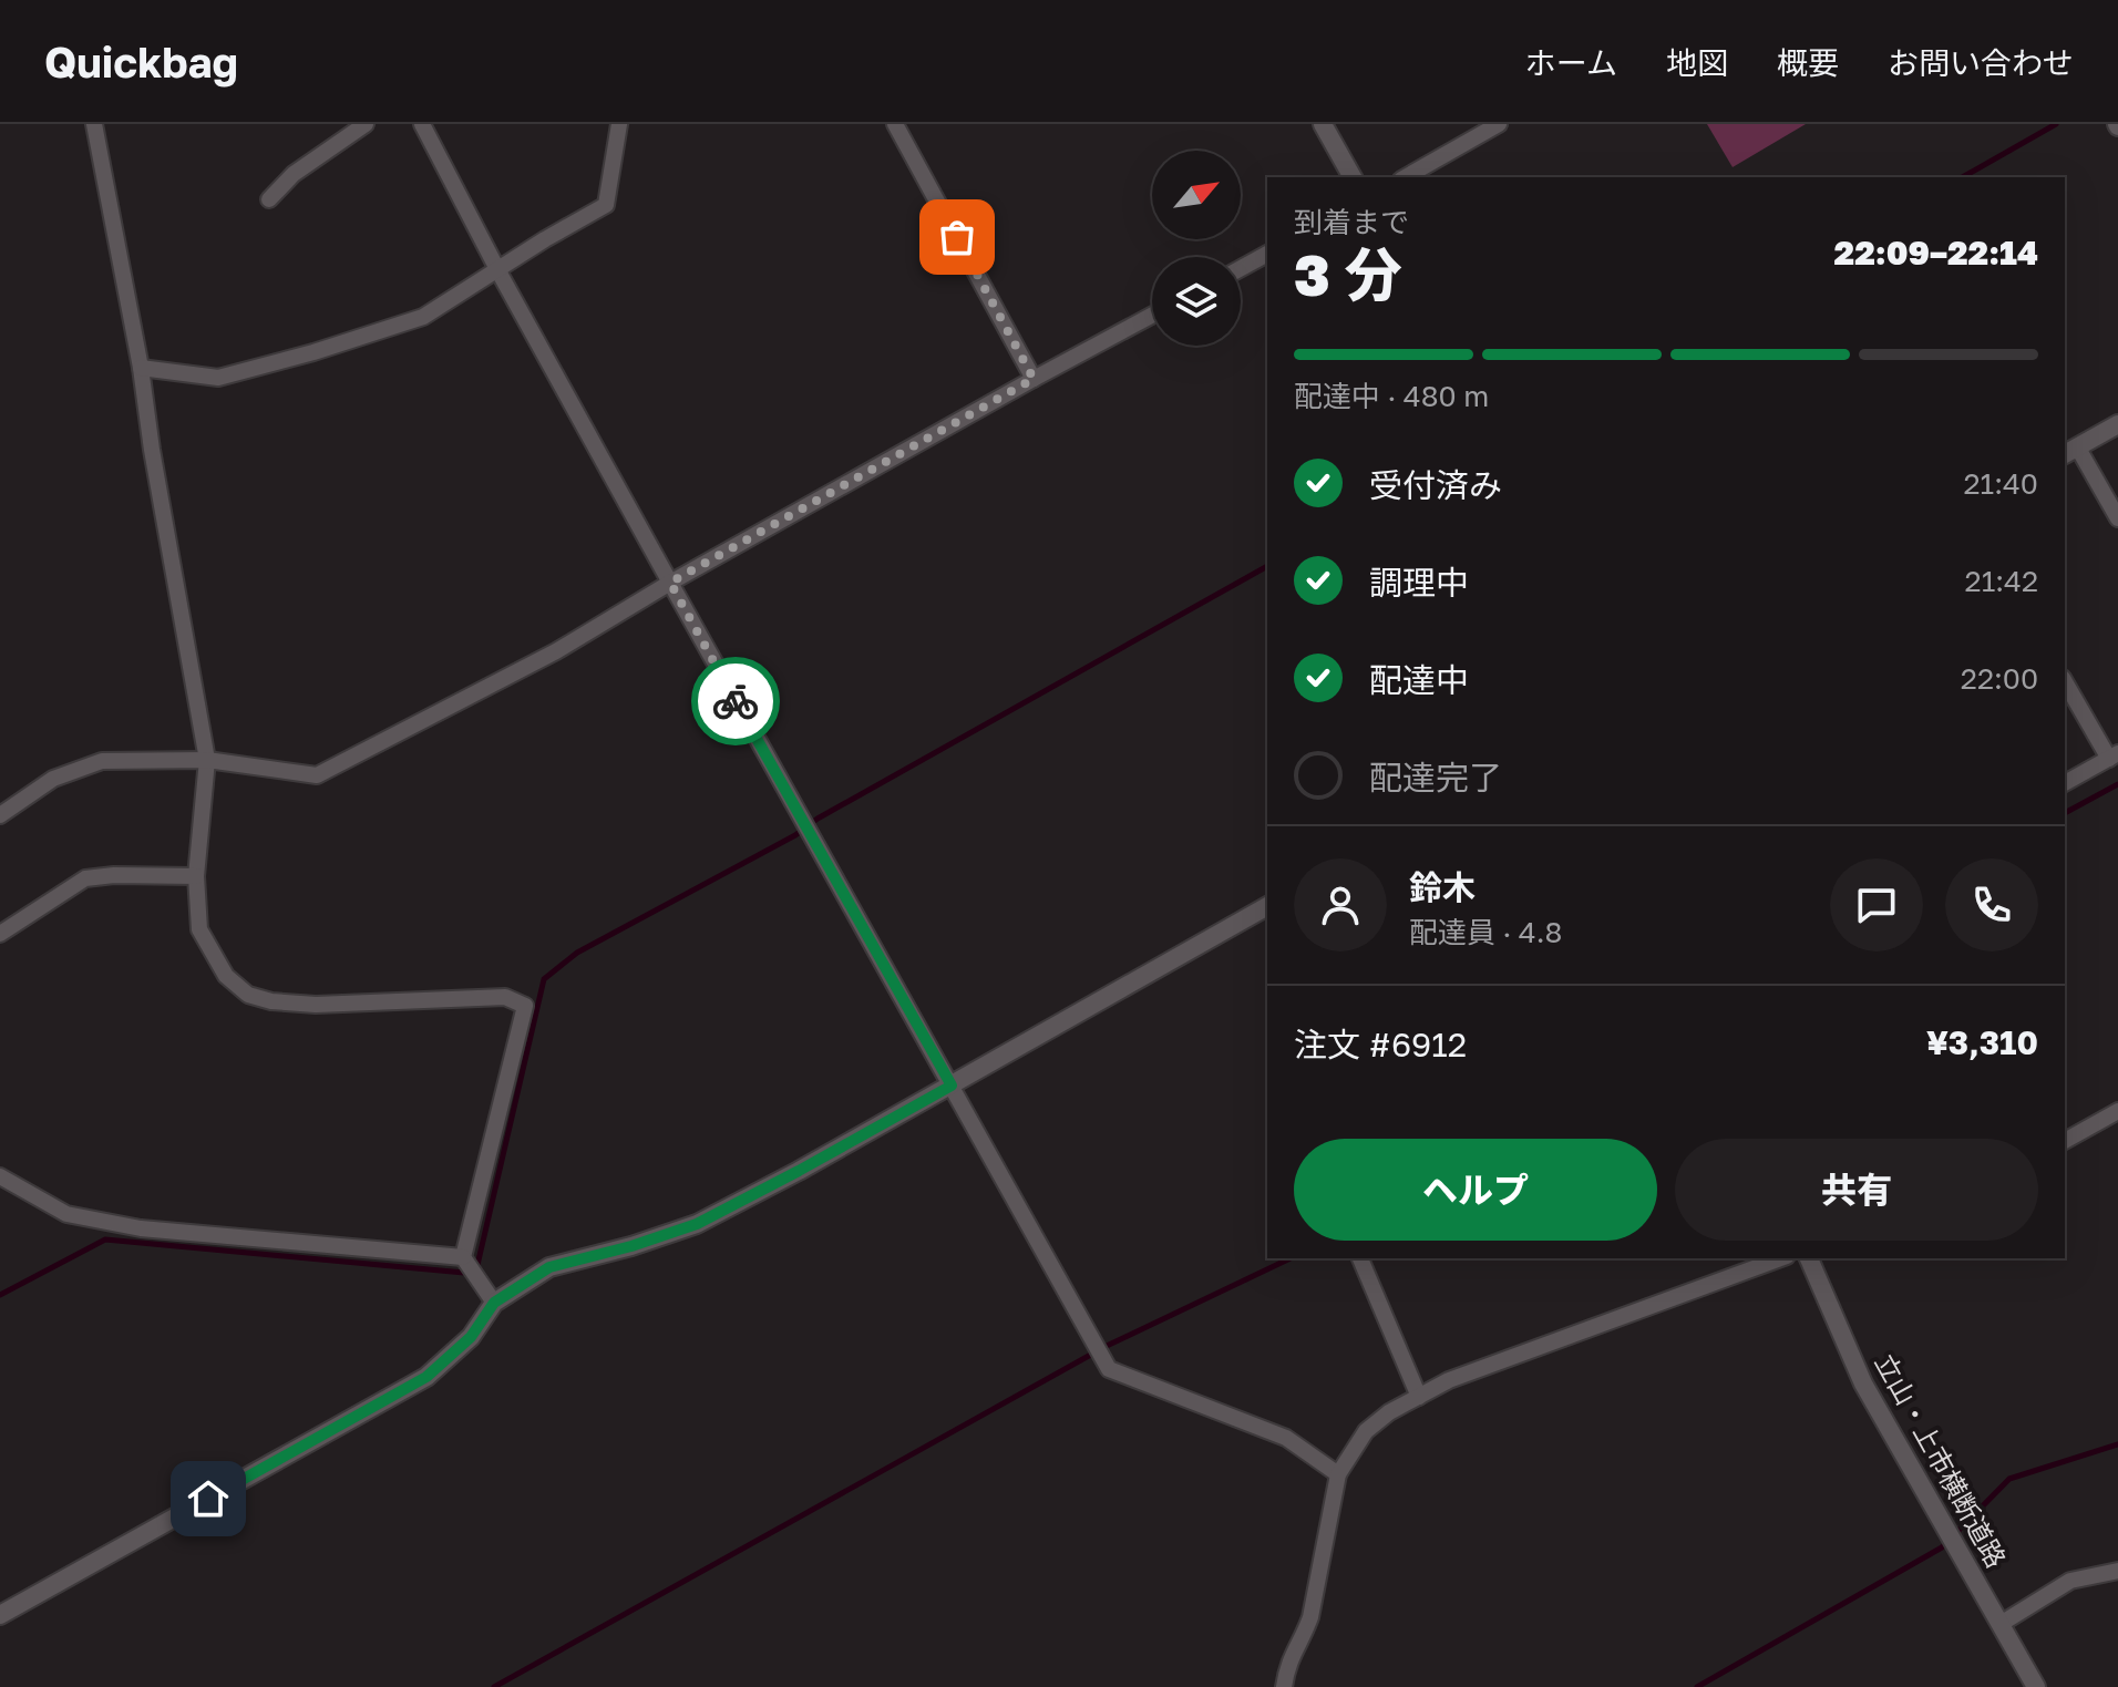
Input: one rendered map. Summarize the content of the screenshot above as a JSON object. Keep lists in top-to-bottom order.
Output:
{
  "streets": {
    "street": ["立山・上市横断道路"]
  },
  "north": "top right",
  "page": {
    "header": "Quickbag",
    "nav": [
      "ホーム",
      "地図",
      "概要",
      "お問い合わせ"
    ],
    "heading": ["3 分", "到着まで", "22:09–22:14"],
    "panel": [
      "鈴木",
      "配達員 · 4.8",
      "注文 #6912",
      "¥3,310"
    ],
    "bar": "配達中 · 480 m",
    "list": [
      ["受付済み", "21:40"],
      ["調理中", "21:42"],
      ["配達中", "22:00"],
      "配達完了"
    ],
    "buttons": ["ヘルプ", "共有"]
  }
}
